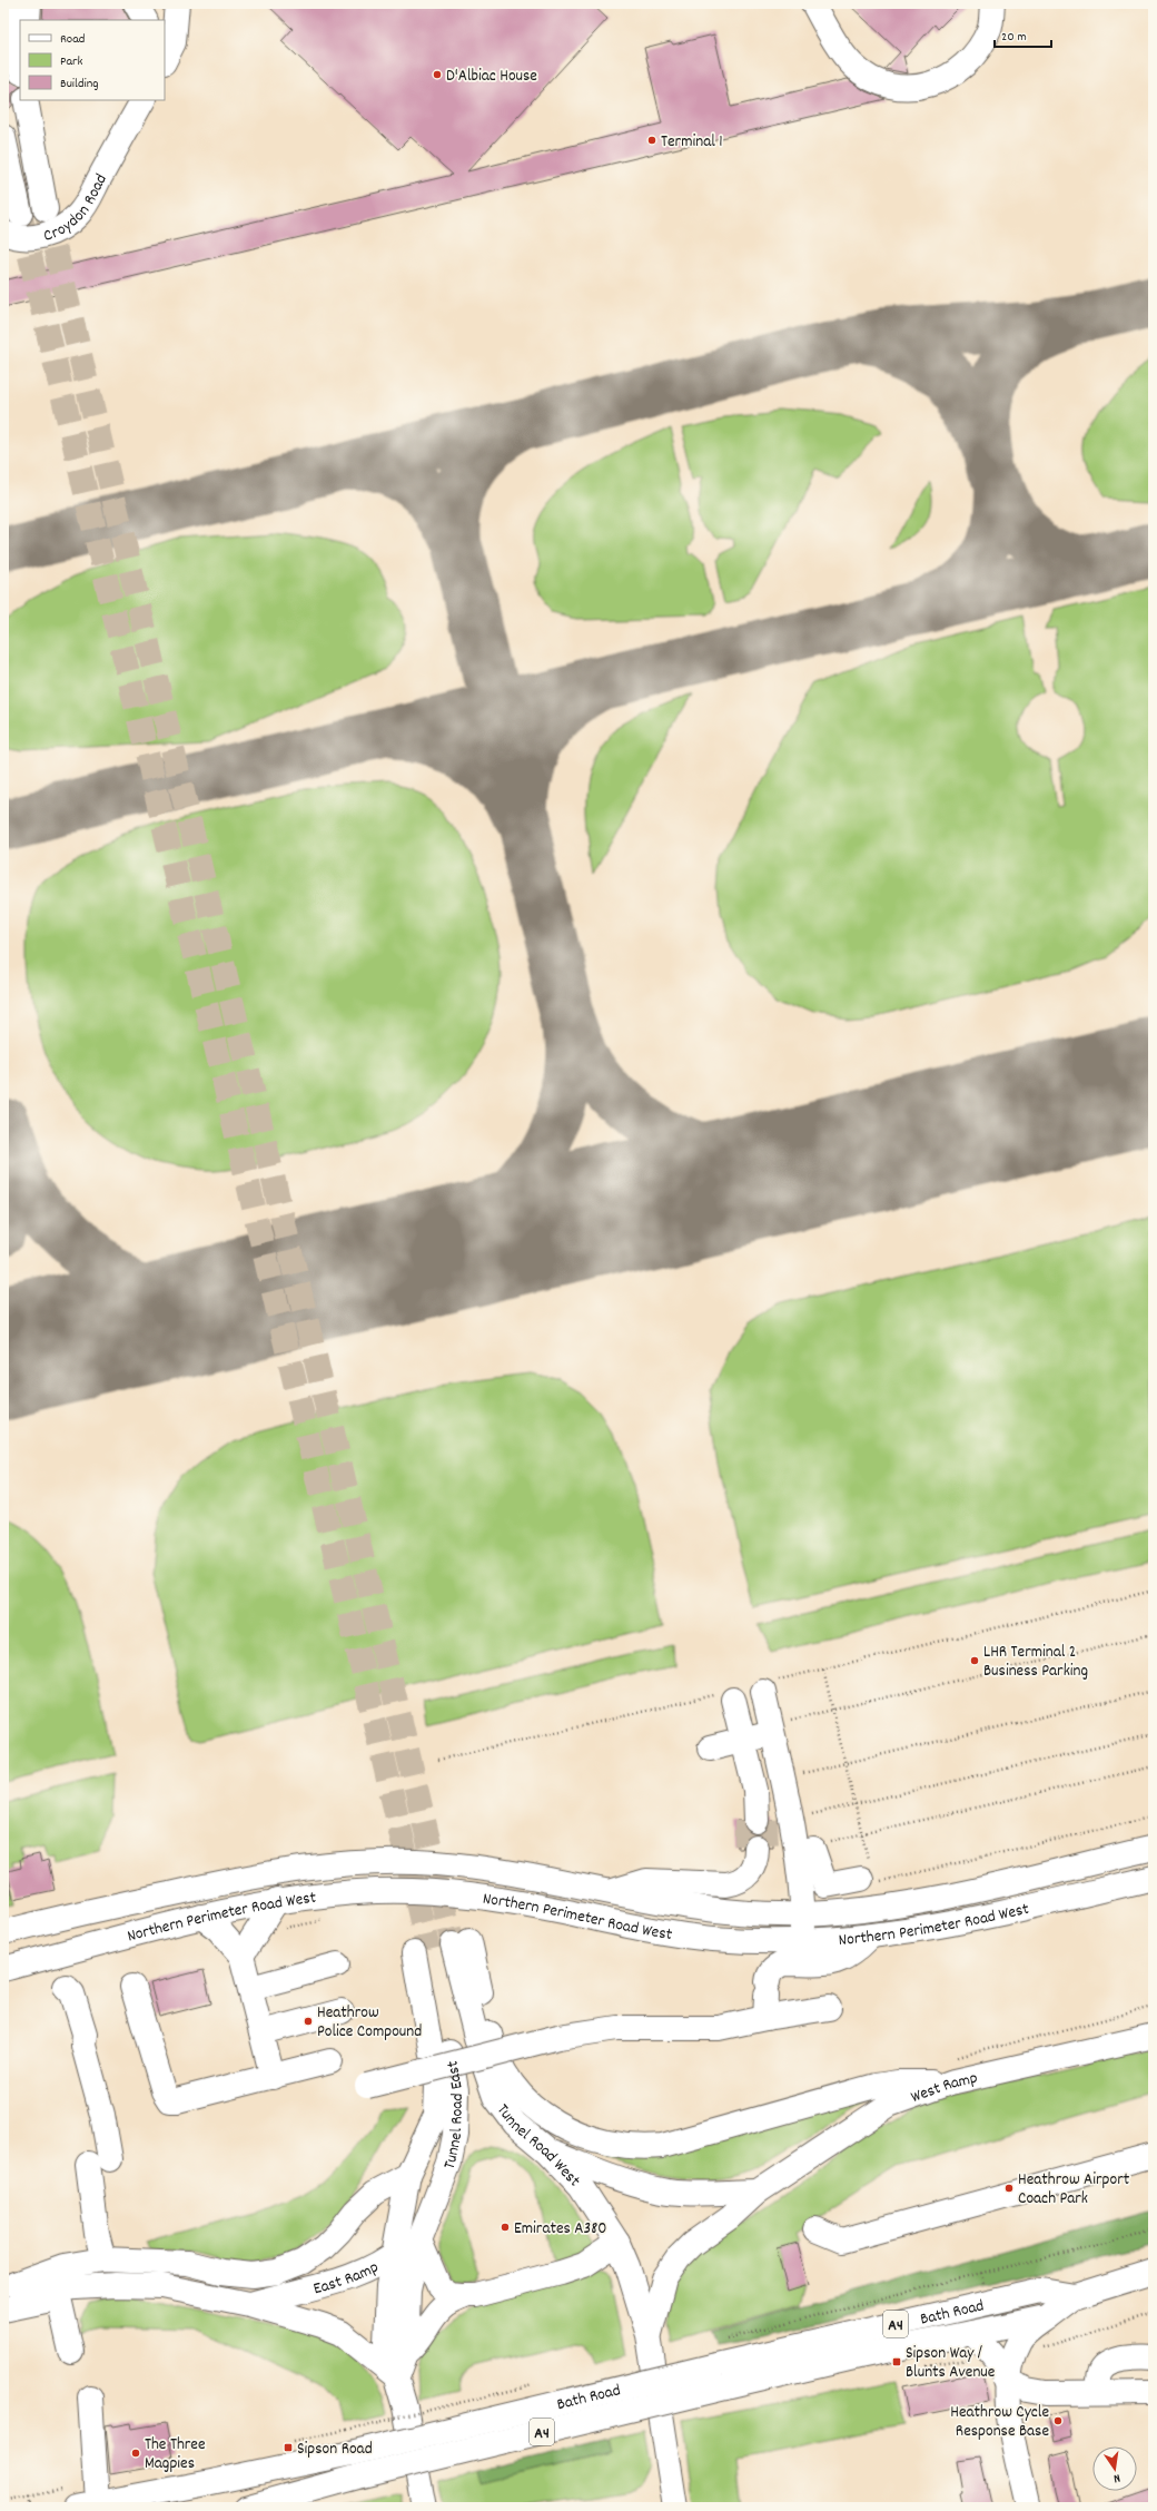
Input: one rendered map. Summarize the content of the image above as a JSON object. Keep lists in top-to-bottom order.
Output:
{
  "streets": {
    "main road": [
      "Croydon Road",
      "Northern Perimeter Road West",
      "West Ramp",
      "Tunnel Road East",
      "Tunnel Road West",
      "East Ramp",
      "Bath Road",
      "A4"
    ]
  },
  "crossings": [
    ["West Ramp", "Tunnel Road West"],
    ["Tunnel Road East", "East Ramp"]
  ],
  "places": {
    "other": [
      "D'Albiac House",
      "Terminal 1",
      "LHR Terminal 2 Business Parking",
      "Heathrow Police Compound",
      "Heathrow Airport Coach Park",
      "Emirates A380",
      "Heathrow Cycle Response Base",
      "The Three Magpies"
    ],
    "transit": ["Sipson Way / Blunts Avenue", "Sipson Road"]
  },
  "legend": ["Road", "Park", "Building"],
  "scale_bar": "20 m",
  "north": "bottom"
}
